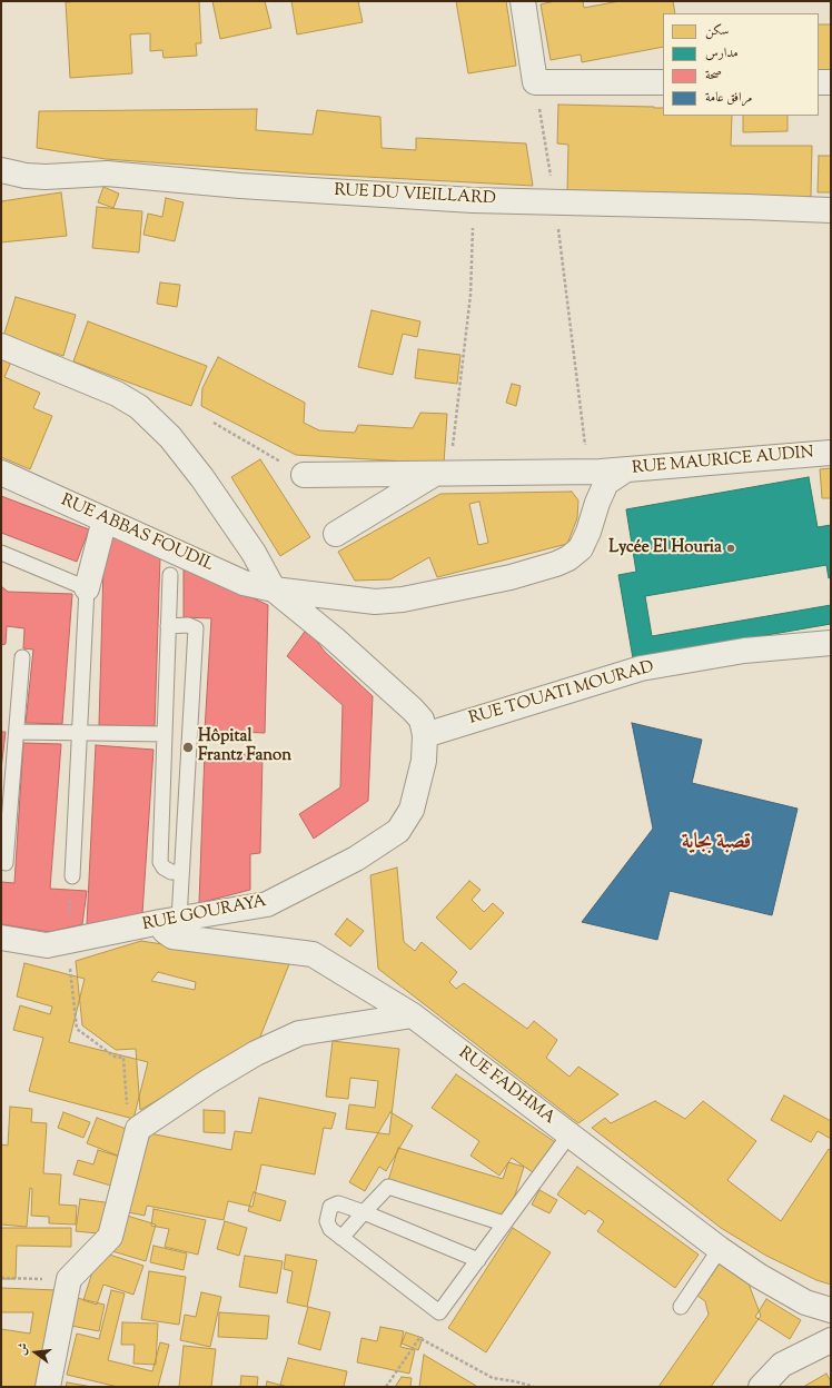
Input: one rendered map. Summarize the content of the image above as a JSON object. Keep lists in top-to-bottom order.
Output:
{
  "streets": {
    "street": [
      "RUE DU VIEILLARD",
      "RUE MAURICE AUDIN",
      "RUE ABBAS FOUDIL",
      "RUE TOUATI MOURAD",
      "RUE GOURAYA",
      "RUE FADHMA"
    ]
  },
  "crossings": [
    ["RUE MAURICE AUDIN", "RUE ABBAS FOUDIL"],
    ["RUE MAURICE AUDIN", "RUE GOURAYA"],
    ["RUE ABBAS FOUDIL", "RUE GOURAYA"],
    ["RUE TOUATI MOURAD", "RUE GOURAYA"],
    ["RUE GOURAYA", "RUE FADHMA"]
  ],
  "districts": ["قصبة بجاية"],
  "places": ["Lycée El Houria", "Hôpital Frantz Fanon"],
  "legend": [
    "سكن",
    "مدارس",
    "صحة",
    "مرافق عامة"
  ],
  "north": "left"
}
